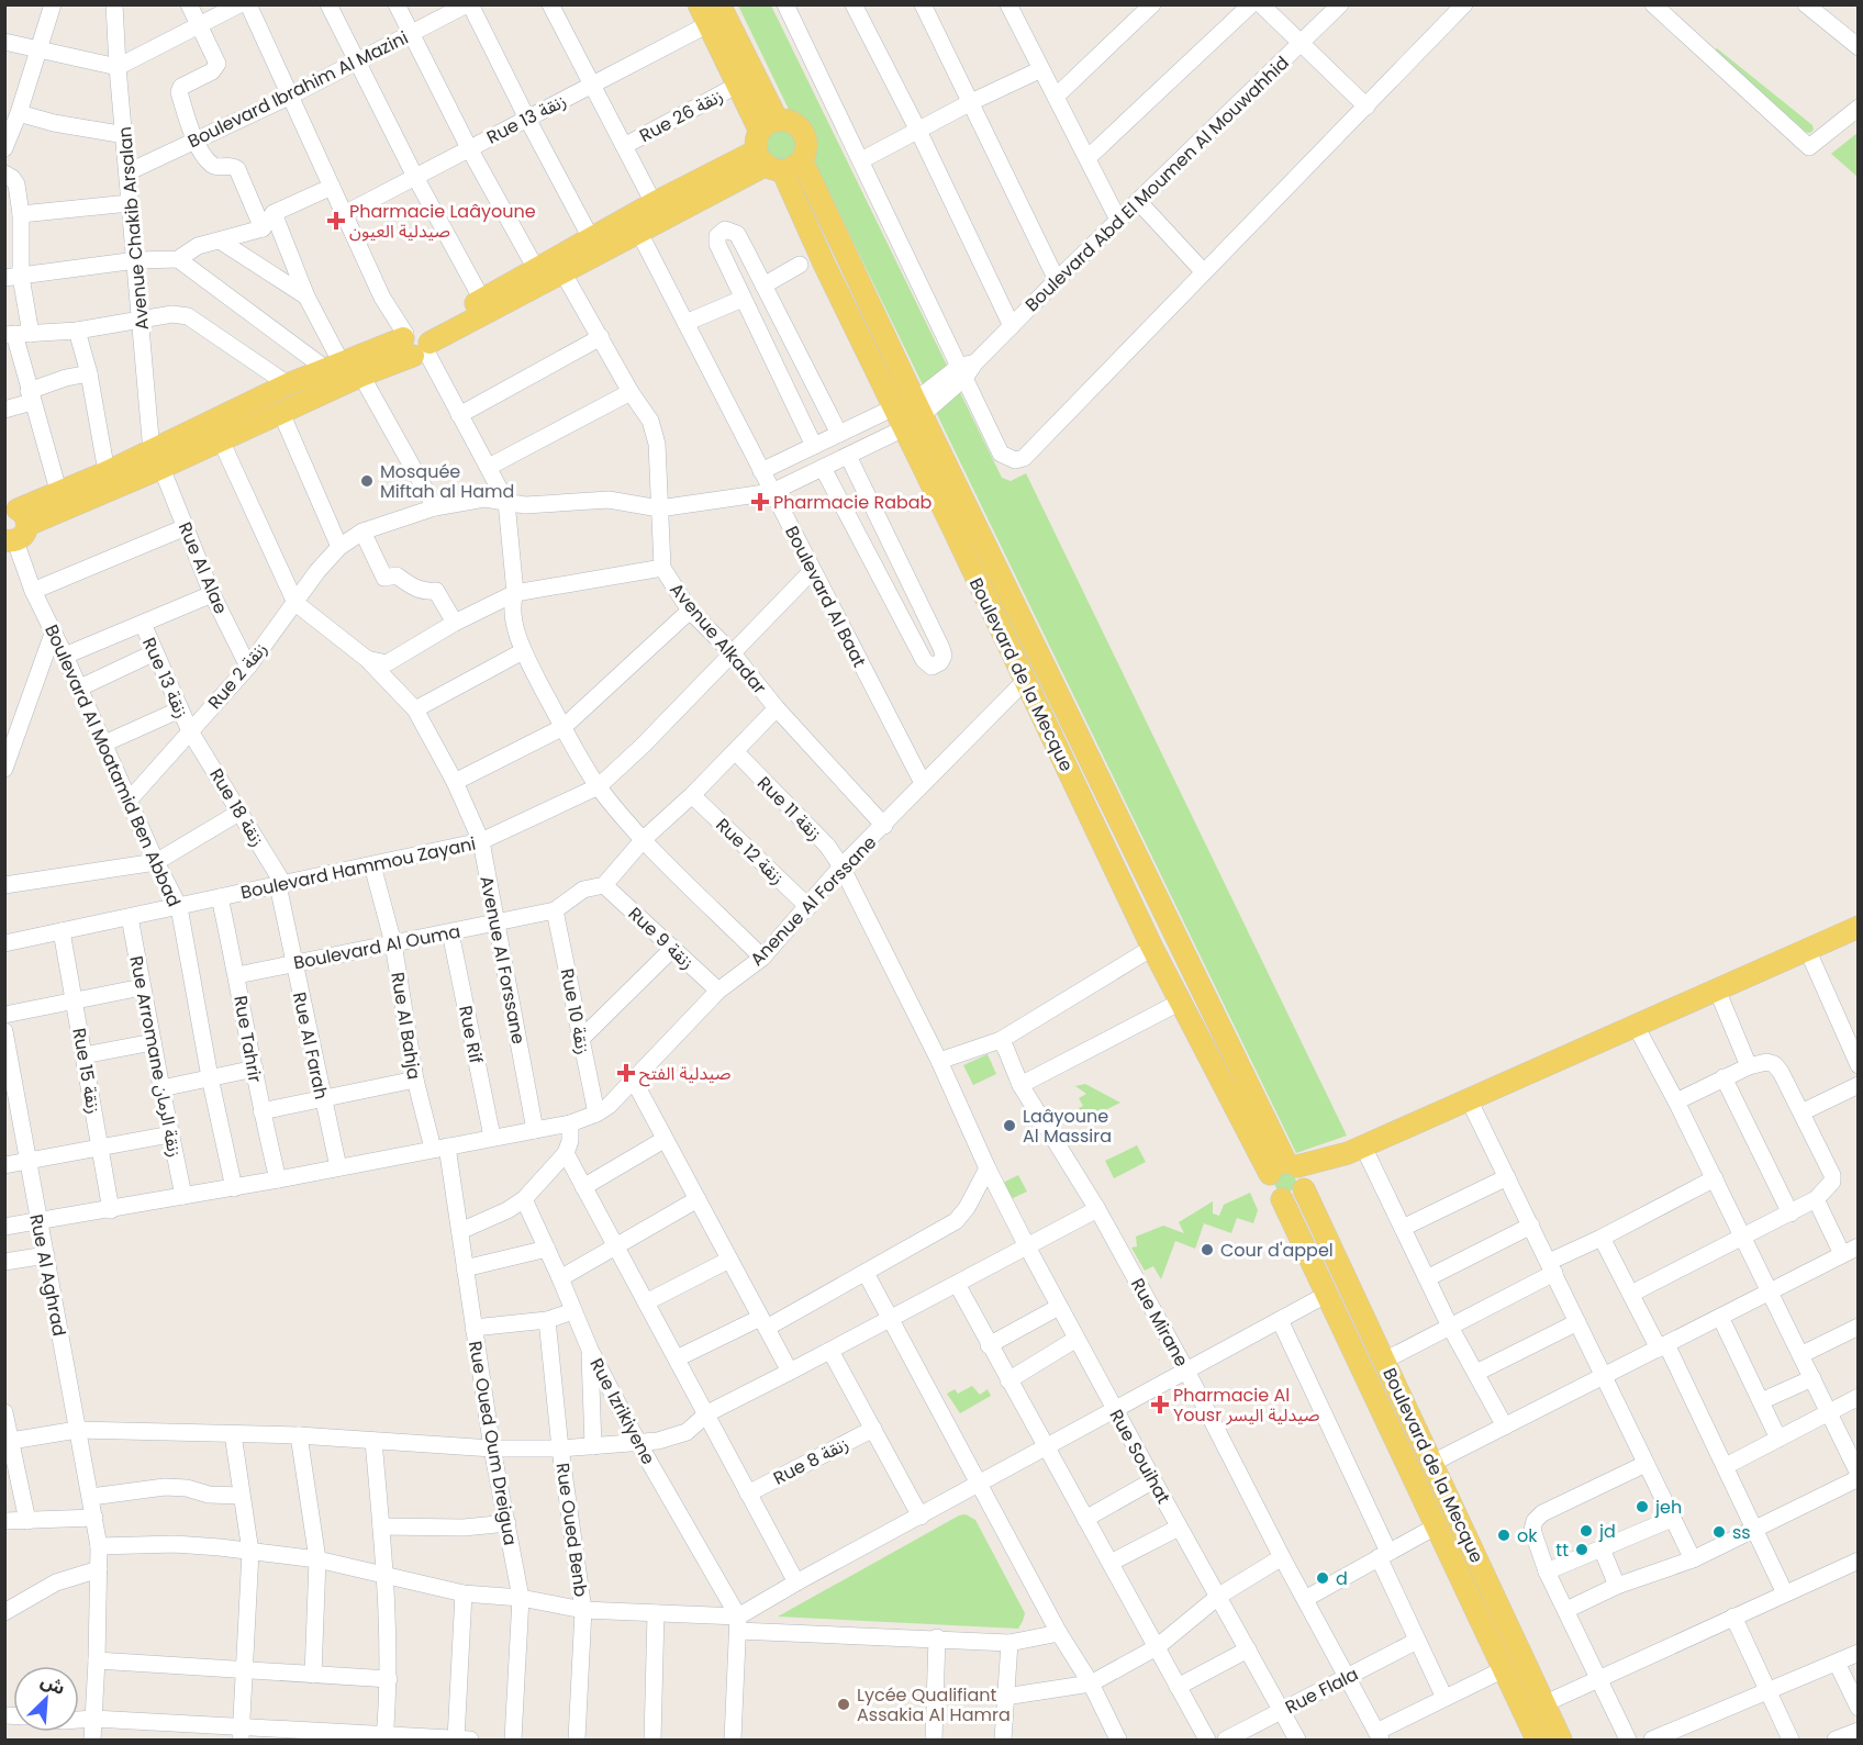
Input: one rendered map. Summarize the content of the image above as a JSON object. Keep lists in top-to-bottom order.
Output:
{
  "streets": {
    "main road": ["Boulevard de la Mecque"],
    "street": [
      "Boulevard Ibrahim Al Mazini",
      "Rue 26 زنقة",
      "Rue 13 زنقة",
      "Boulevard Abd El Moumen Al Mouwahhid",
      "Avenue Chakib Arsalan",
      "Rue Al Alae",
      "Boulevard Al Baat",
      "Avenue Alkadar",
      "Rue 2 زنقة",
      "Boulevard Al Moatamid Ben Abbad",
      "Rue 18 زنقة",
      "Rue 11 زنقة",
      "Rue 12 زنقة",
      "Boulevard Hammou Zayani",
      "Anenue Al Forssane",
      "Rue 9 زنقة",
      "Boulevard Al Ouma",
      "Avenue Al Forssane",
      "Rue 10 زنقة",
      "Rue Al Bahja",
      "Rue Rif",
      "Rue Tahrir",
      "Rue Al Farah",
      "Rue Arromane زنقة الرمان",
      "Rue 15 زنقة",
      "Rue Al Aghrad",
      "Rue Mirane",
      "Rue Izrikiyene",
      "Rue Oued Oum Dreigua",
      "Rue Souihat",
      "Rue 8 زنقة",
      "Rue Oued Benb",
      "Rue Flala"
    ]
  },
  "crossings": [
    ["Boulevard Ibrahim Al Mazini", "Avenue Chakib Arsalan"],
    ["Rue 26 زنقة", "Boulevard de la Mecque"],
    ["Rue 13 زنقة", "Boulevard de la Mecque"],
    ["Rue 13 زنقة", "Rue 2 زنقة"],
    ["Rue 13 زنقة", "Rue 18 زنقة"],
    ["Boulevard Abd El Moumen Al Mouwahhid", "Boulevard de la Mecque"],
    ["Avenue Chakib Arsalan", "Rue Al Alae"],
    ["Rue Al Alae", "Rue 2 زنقة"],
    ["Boulevard Al Baat", "Rue 2 زنقة"],
    ["Boulevard Al Baat", "Boulevard Hammou Zayani"],
    ["Boulevard Al Baat", "Anenue Al Forssane"],
    ["Avenue Alkadar", "Rue 2 زنقة"],
    ["Avenue Alkadar", "Boulevard Hammou Zayani"],
    ["Avenue Alkadar", "Anenue Al Forssane"],
    ["Boulevard de la Mecque", "Rue 2 زنقة"],
    ["Boulevard de la Mecque", "Anenue Al Forssane"],
    ["Rue 2 زنقة", "Boulevard Al Moatamid Ben Abbad"],
    ["Rue 2 زنقة", "Rue 18 زنقة"],
    ["Rue 2 زنقة", "Avenue Al Forssane"],
    ["Boulevard Al Moatamid Ben Abbad", "Boulevard Hammou Zayani"],
    ["Rue 18 زنقة", "Boulevard Hammou Zayani"],
    ["Rue 18 زنقة", "Rue Al Farah"],
    ["Rue 11 زنقة", "Anenue Al Forssane"],
    ["Rue 11 زنقة", "Rue Souihat"],
    ["Rue 12 زنقة", "Anenue Al Forssane"],
    ["Boulevard Hammou Zayani", "Avenue Al Forssane"],
    ["Boulevard Hammou Zayani", "Rue Al Bahja"],
    ["Boulevard Hammou Zayani", "Rue Tahrir"],
    ["Boulevard Hammou Zayani", "Rue Al Farah"],
    ["Boulevard Hammou Zayani", "Rue Arromane زنقة الرمان"],
    ["Boulevard Hammou Zayani", "Rue 15 زنقة"],
    ["Anenue Al Forssane", "Rue 9 زنقة"],
    ["Anenue Al Forssane", "Rue 10 زنقة"],
    ["Boulevard Al Ouma", "Avenue Al Forssane"],
    ["Boulevard Al Ouma", "Rue 10 زنقة"],
    ["Boulevard Al Ouma", "Rue Al Bahja"],
    ["Boulevard Al Ouma", "Rue Rif"],
    ["Boulevard Al Ouma", "Rue Tahrir"],
    ["Boulevard Al Ouma", "Rue Al Farah"],
    ["Rue Al Bahja", "Rue Oued Oum Dreigua"],
    ["Rue Mirane", "Rue Flala"],
    ["Rue Souihat", "Rue Flala"]
  ],
  "places": {
    "health": [
      "Pharmacie Laâyoune صيدلية العيون",
      "Pharmacie Rabab",
      "صيدلية الفتح",
      "Pharmacie Al Yousr صيدلية اليسر"
    ],
    "other": [
      "Mosquée Miftah al Hamd",
      "Laâyoune Al Massira",
      "Cour d'appel",
      "jeh",
      "jd",
      "ss",
      "ok",
      "tt",
      "d",
      "Lycée Qualifiant Assakia Al Hamra"
    ]
  },
  "north": "top right"
}
